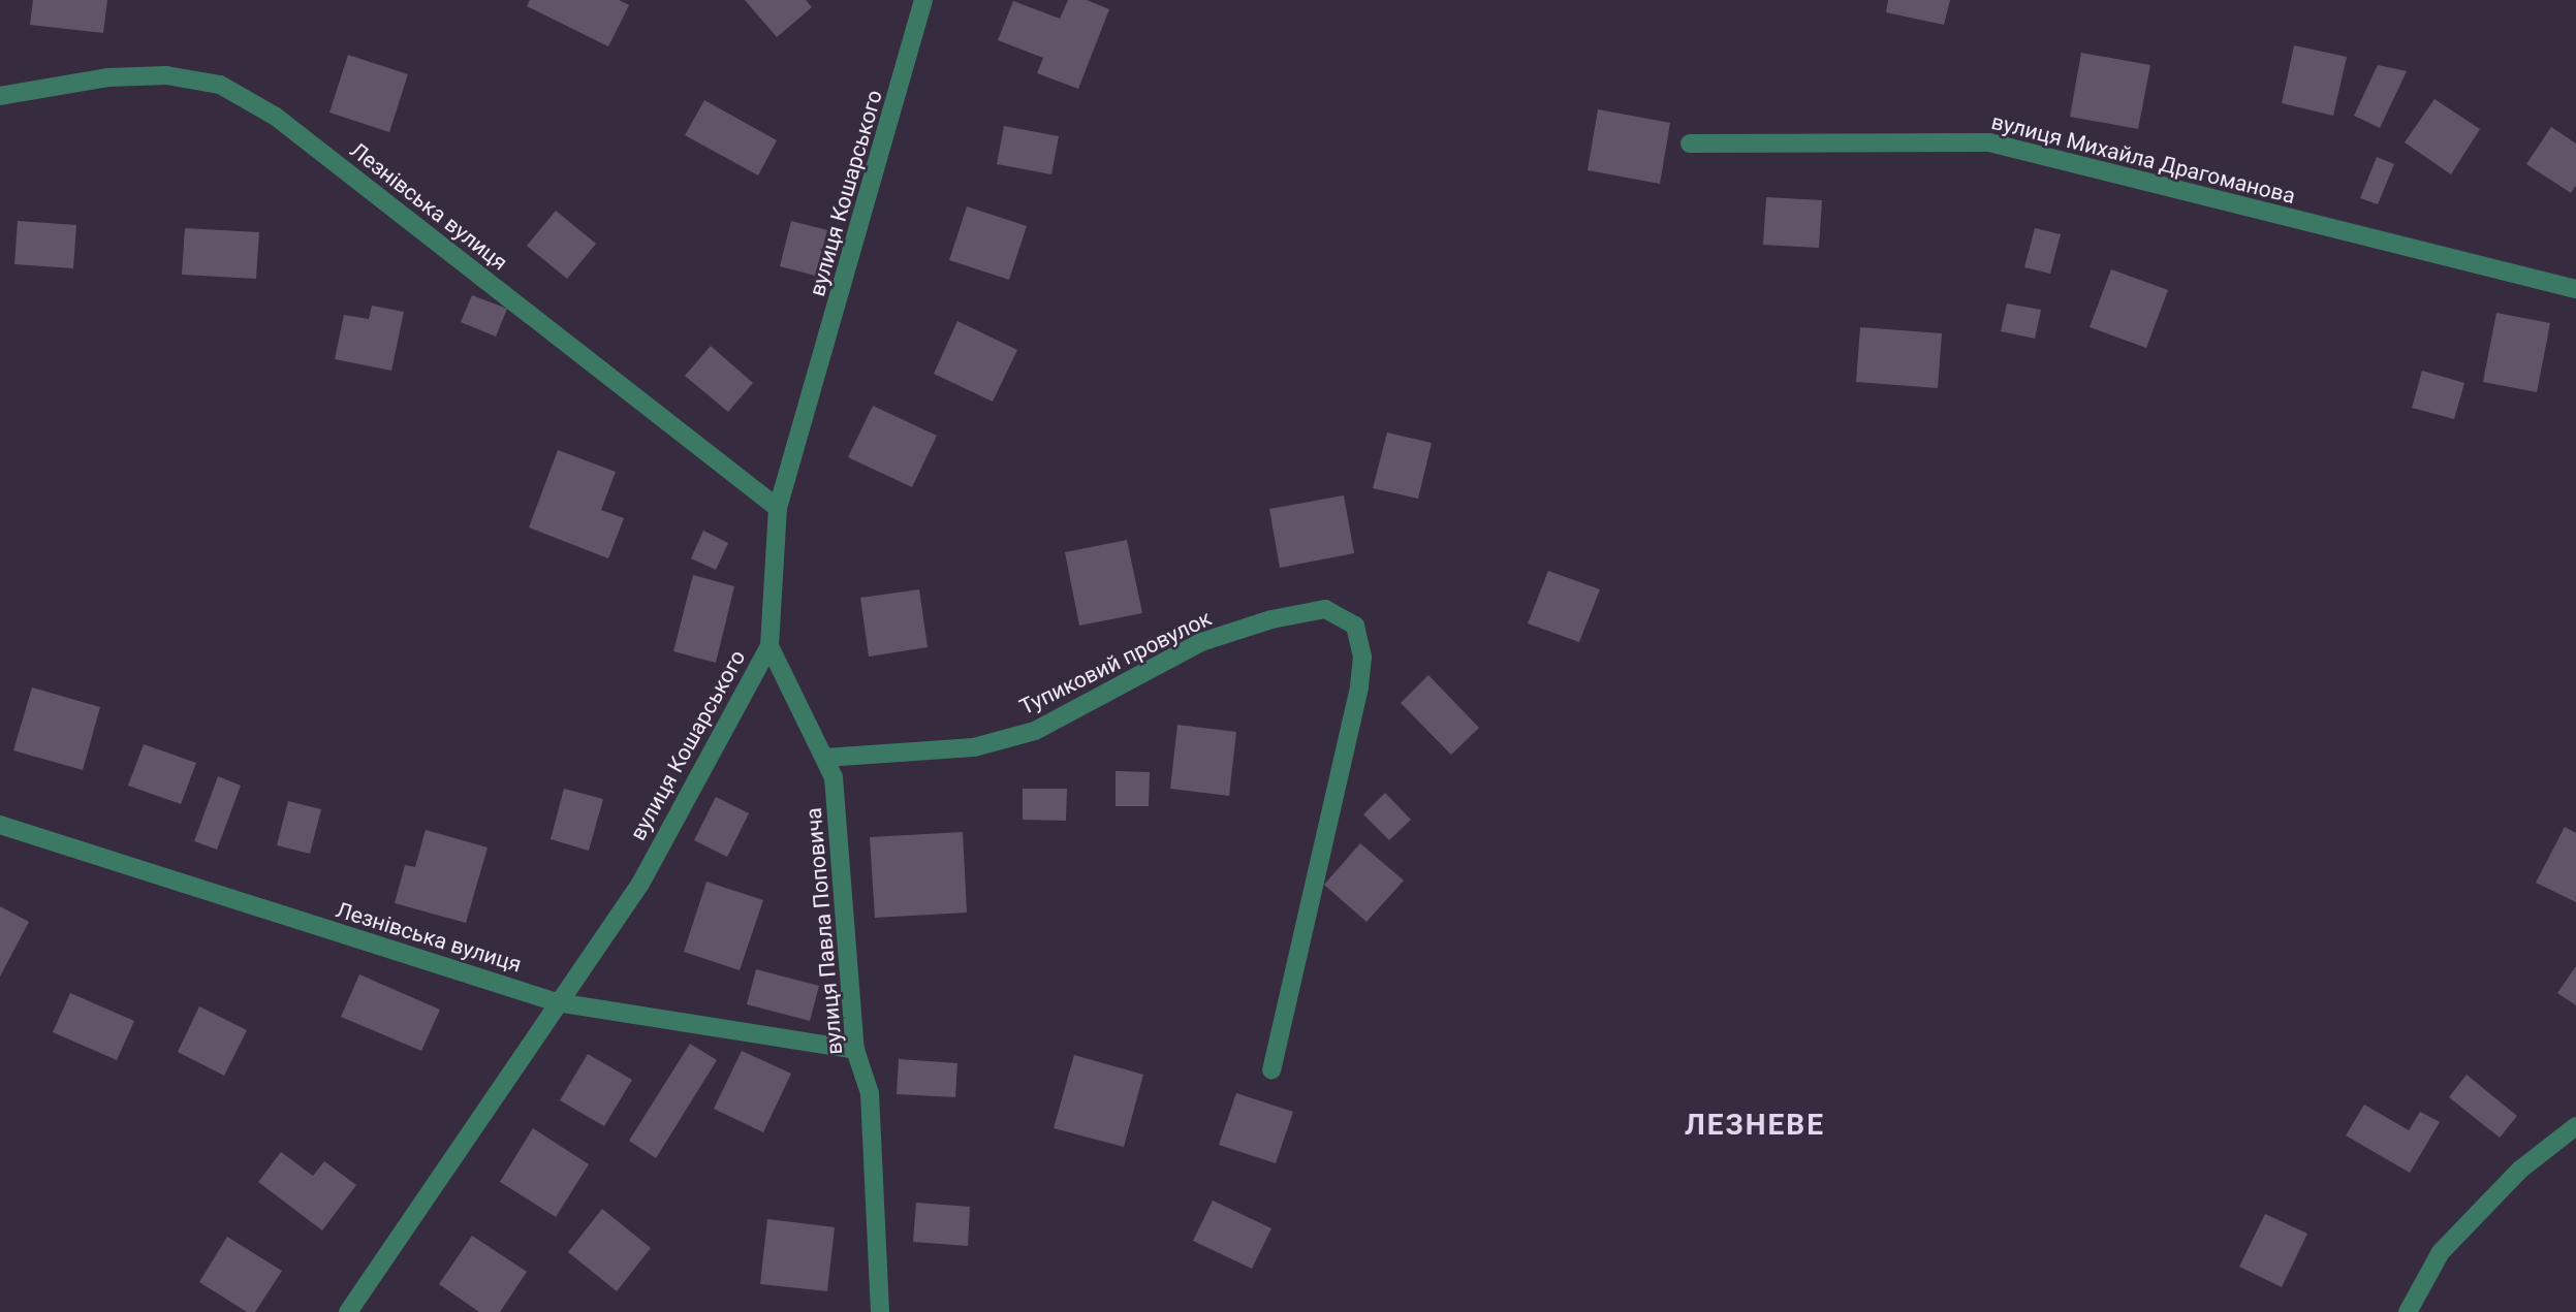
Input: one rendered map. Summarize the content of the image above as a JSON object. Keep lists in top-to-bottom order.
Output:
{
  "streets": {
    "street": [
      "вулиця Михайла Драгоманова",
      "вулиця Кошарського",
      "Лезнівська вулиця",
      "Тупиковий провулок",
      "вулиця Павла Поповича"
    ]
  },
  "crossings": [
    ["вулиця Кошарського", "Лезнівська вулиця"],
    ["вулиця Кошарського", "вулиця Павла Поповича"],
    ["Лезнівська вулиця", "вулиця Павла Поповича"],
    ["Тупиковий провулок", "вулиця Павла Поповича"]
  ],
  "districts": ["ЛЕЗНЕВЕ"]
}
